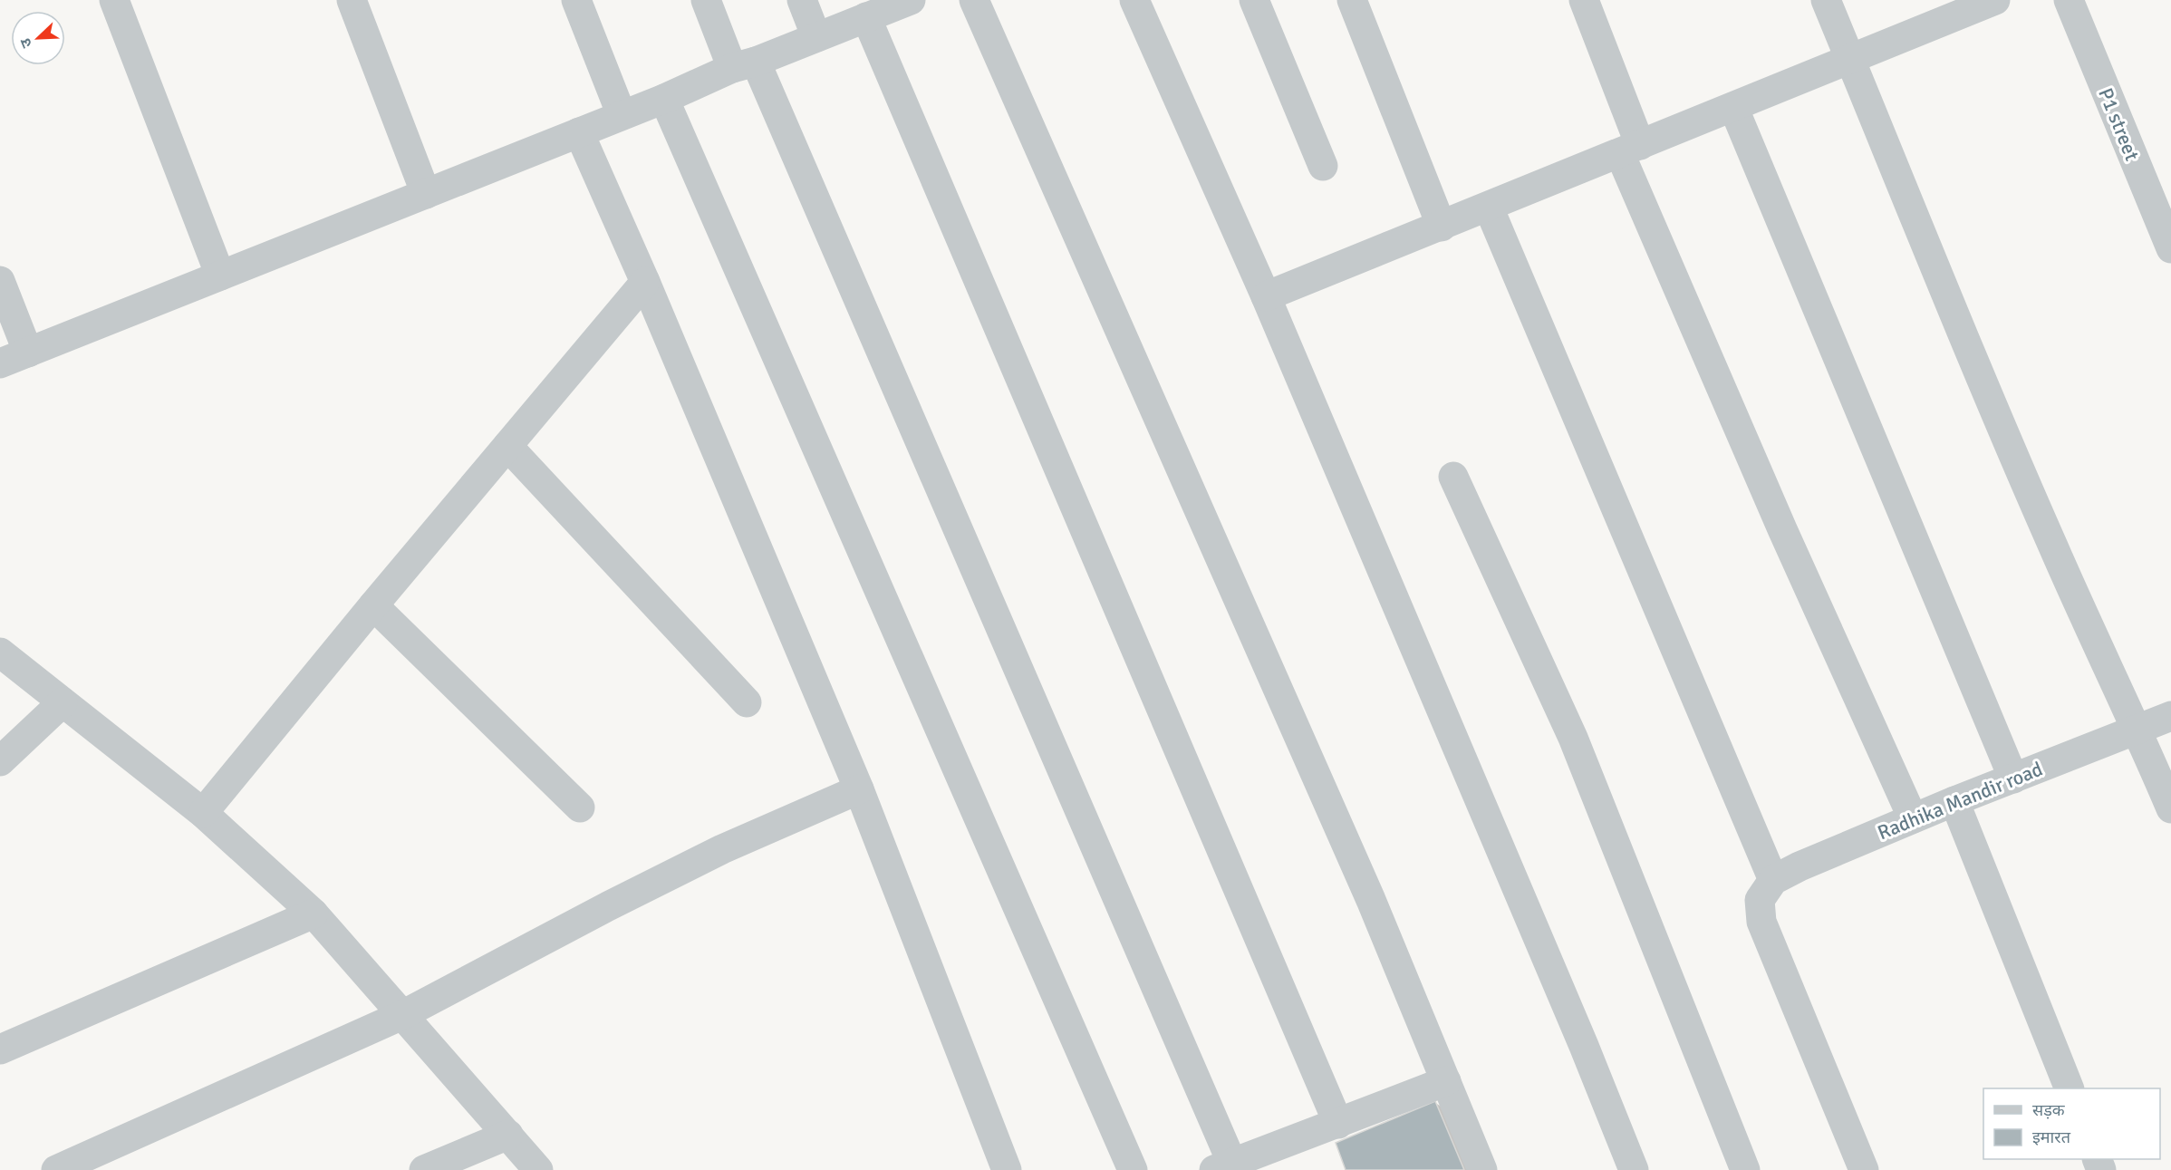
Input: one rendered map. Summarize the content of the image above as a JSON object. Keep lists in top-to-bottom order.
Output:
{
  "streets": {
    "street": ["P1 street", "Radhika Mandir road"]
  },
  "legend": ["सड़क", "इमारत"],
  "north": "bottom left"
}
